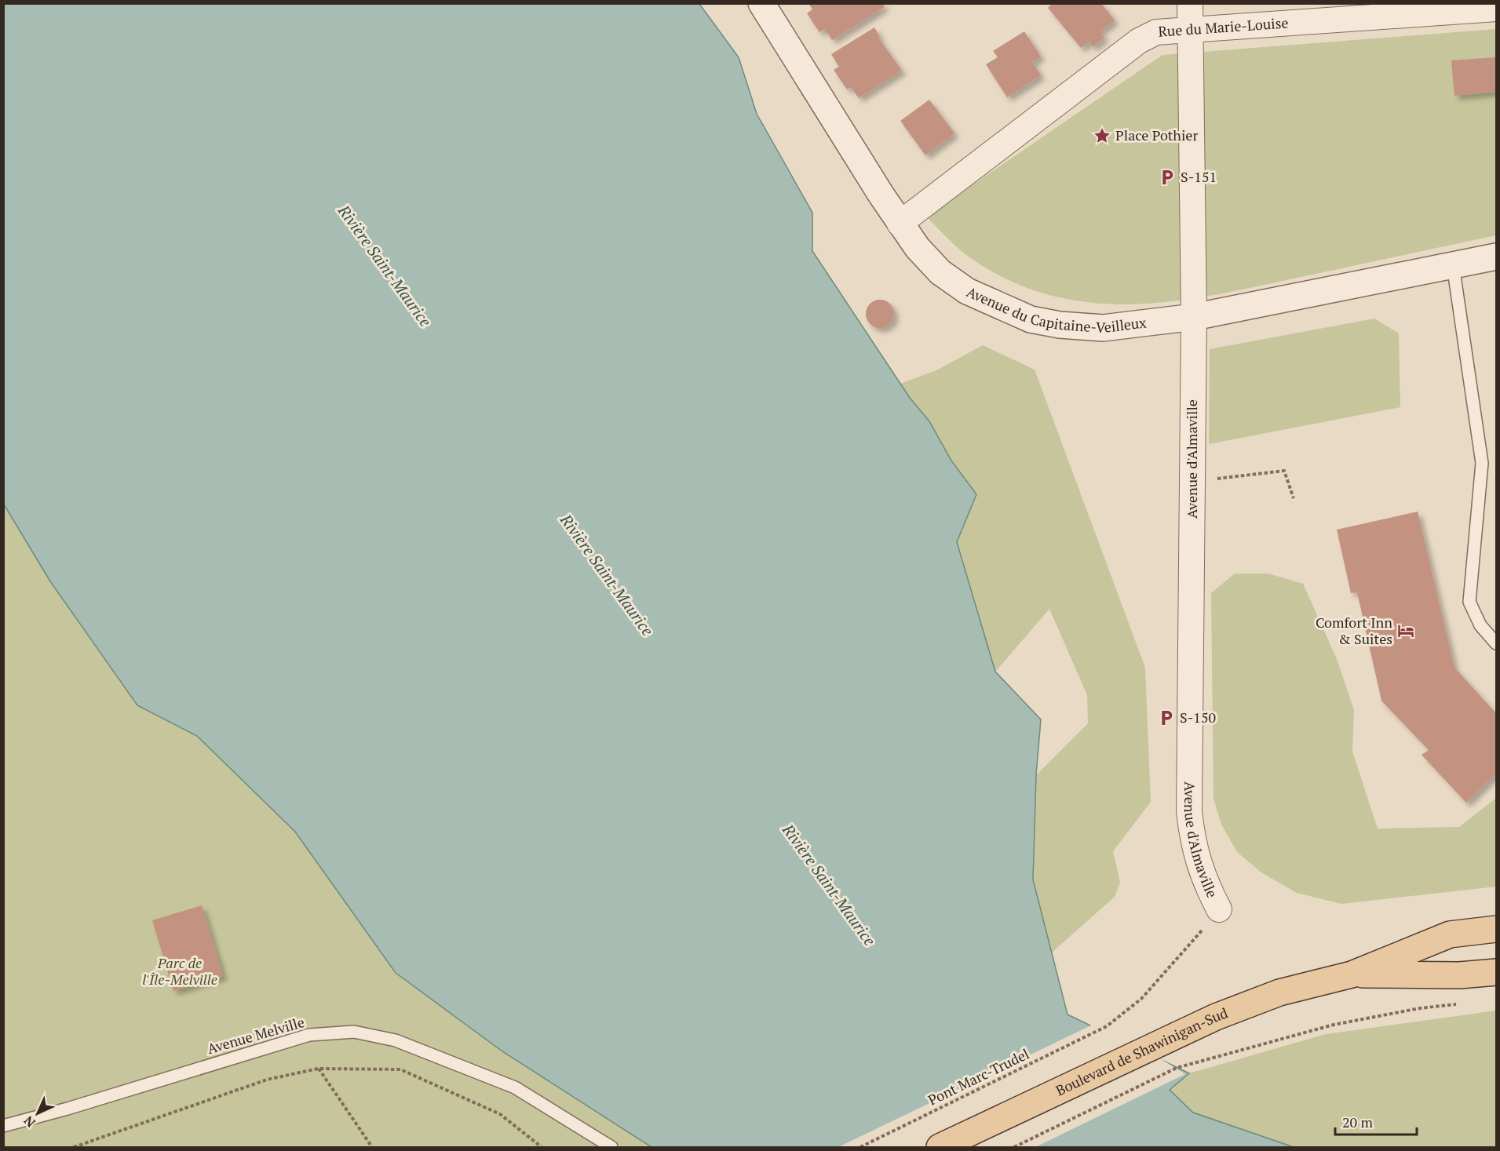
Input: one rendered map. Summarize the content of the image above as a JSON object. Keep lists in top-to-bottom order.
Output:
{
  "streets": {
    "main road": ["Boulevard de Shawinigan-Sud"],
    "street": ["Rue du Marie-Louise", "Avenue du Capitaine-Veilleux", "Avenue d'Almaville"],
    "lane": ["Avenue Melville"],
    "path": ["Pont Marc-Trudel"]
  },
  "crossings": [
    ["Rue du Marie-Louise", "Avenue du Capitaine-Veilleux"],
    ["Rue du Marie-Louise", "Avenue d'Almaville"],
    ["Avenue du Capitaine-Veilleux", "Avenue d'Almaville"],
    ["Avenue d'Almaville", "Pont Marc-Trudel"]
  ],
  "water": ["Rivière Saint-Maurice"],
  "parks": ["Parc de l'Île-Melville"],
  "places": {
    "place": ["Place Pothier"],
    "parking": ["S-151", "S-150"],
    "hotel": ["Comfort Inn & Suites"]
  },
  "scale_bar": "20 m",
  "north": "bottom left"
}
